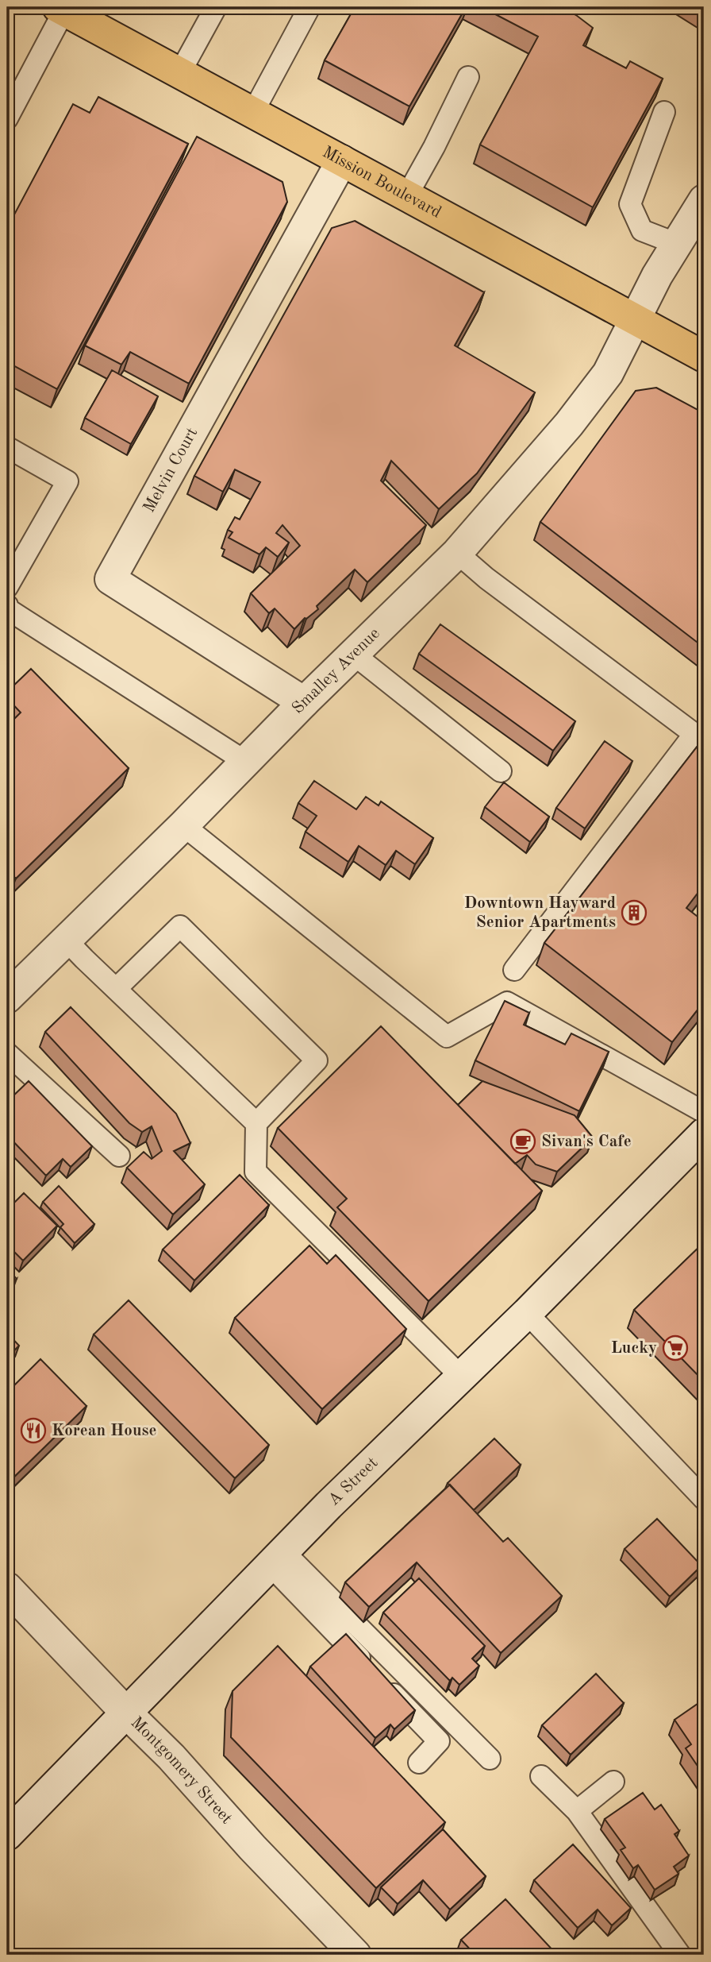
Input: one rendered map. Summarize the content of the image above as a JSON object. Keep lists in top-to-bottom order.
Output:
{
  "streets": {
    "main road": ["Mission Boulevard"],
    "street": [
      "Melvin Court",
      "Smalley Avenue",
      "A Street",
      "Montgomery Street"
    ]
  },
  "crossings": [
    ["Mission Boulevard", "Melvin Court"],
    ["Mission Boulevard", "Smalley Avenue"],
    ["Melvin Court", "Smalley Avenue"],
    ["A Street", "Montgomery Street"]
  ],
  "places": {
    "building": ["Downtown Hayward Senior Apartments"],
    "cafe": ["Sivan's Cafe"],
    "supermarket": ["Lucky"],
    "restaurant": ["Korean House"]
  }
}
